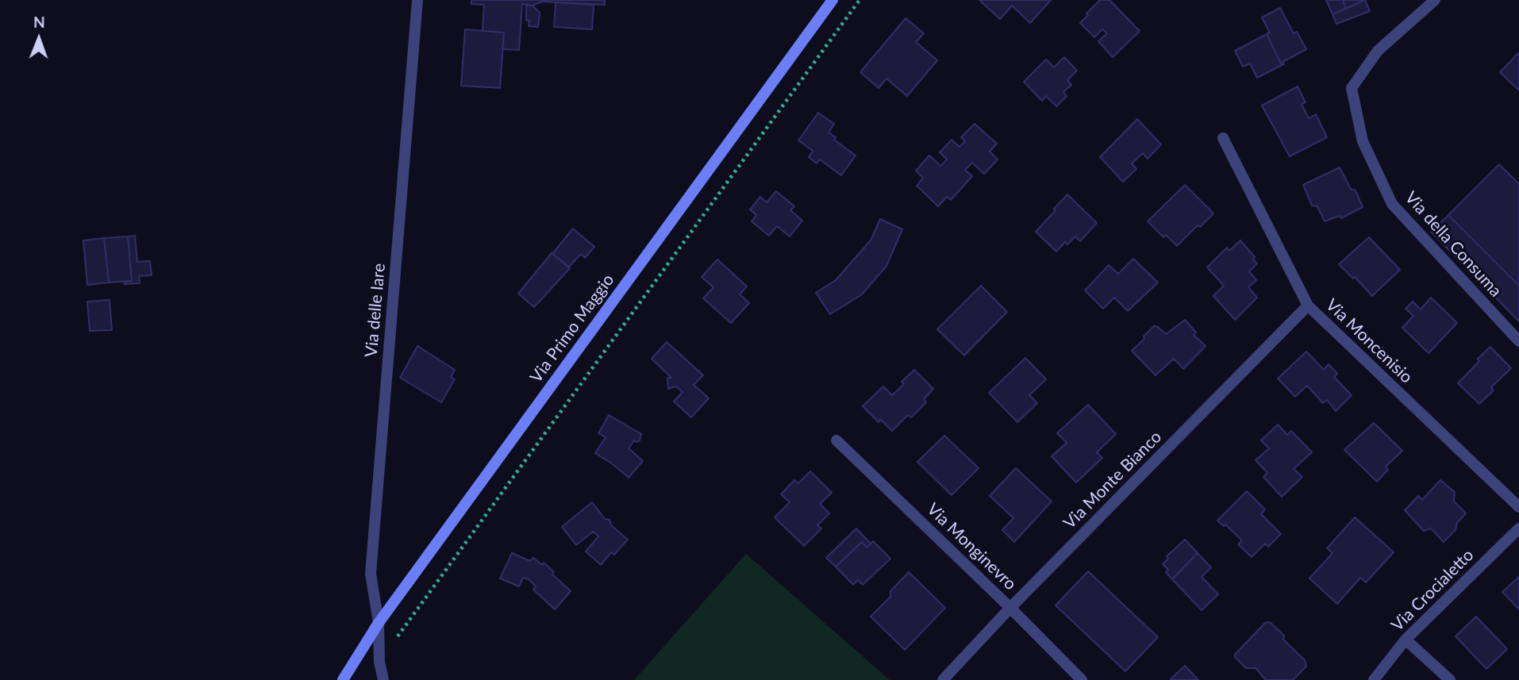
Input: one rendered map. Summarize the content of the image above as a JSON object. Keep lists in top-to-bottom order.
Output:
{
  "streets": {
    "street": [
      "Via della Consuma",
      "Via delle Iare",
      "Via Primo Maggio",
      "Via Moncenisio",
      "Via Monte Bianco",
      "Via Monginevro",
      "Via Crocialetto"
    ]
  },
  "crossings": [
    ["Via delle Iare", "Via Primo Maggio"],
    ["Via Moncenisio", "Via Monte Bianco"],
    ["Via Monte Bianco", "Via Monginevro"]
  ],
  "north": "top"
}
